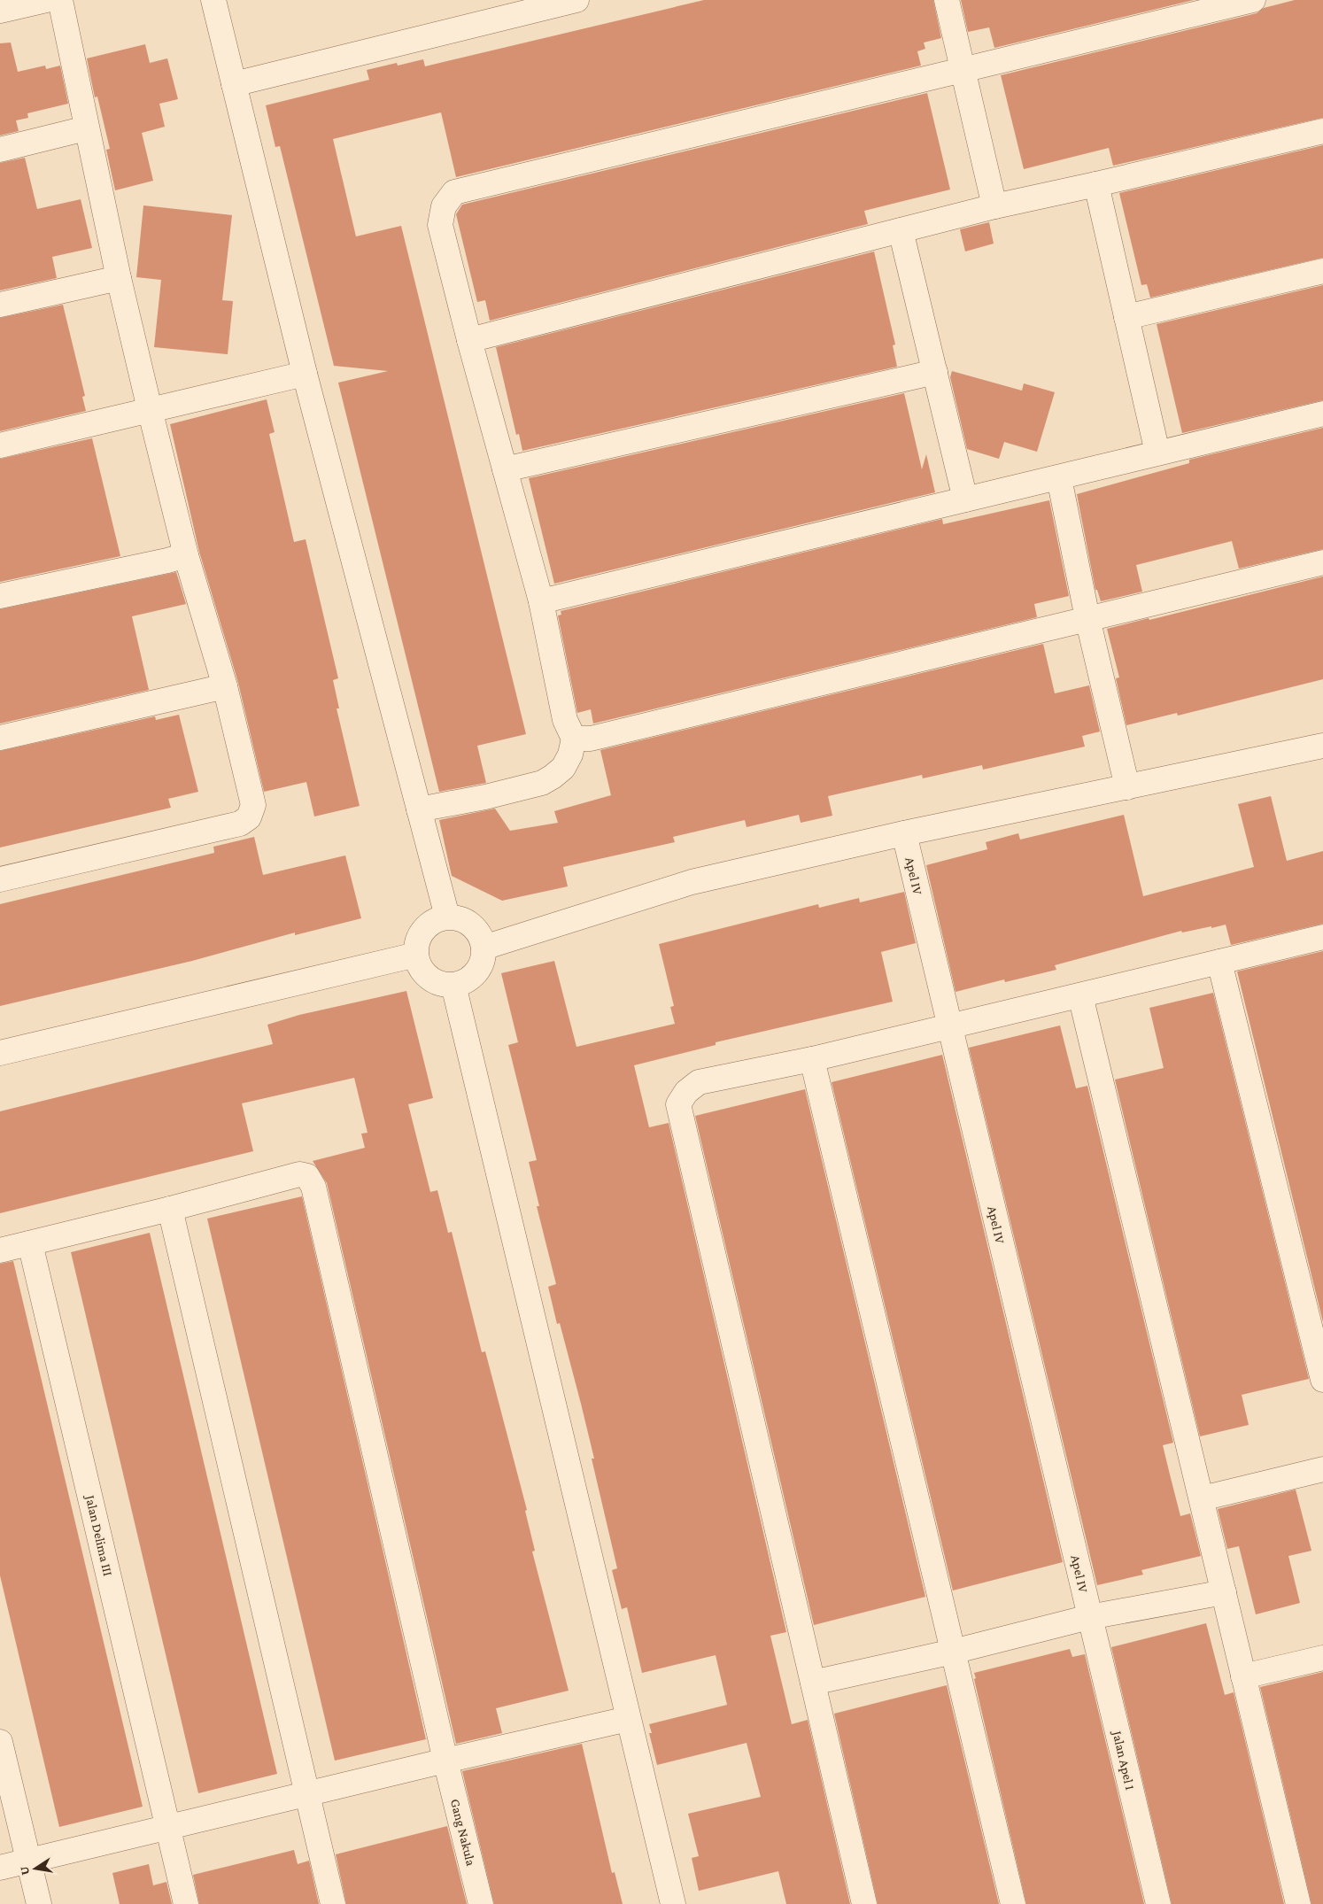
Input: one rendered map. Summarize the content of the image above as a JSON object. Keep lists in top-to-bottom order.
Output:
{
  "streets": {
    "street": [
      "Apel IV",
      "Jalan Delima III",
      "Jalan Apel 1",
      "Gang Nakula"
    ]
  },
  "crossings": [
    ["Apel IV", "Jalan Apel 1"],
    ["Jalan Delima III", "Gang Nakula"]
  ],
  "north": "left"
}
